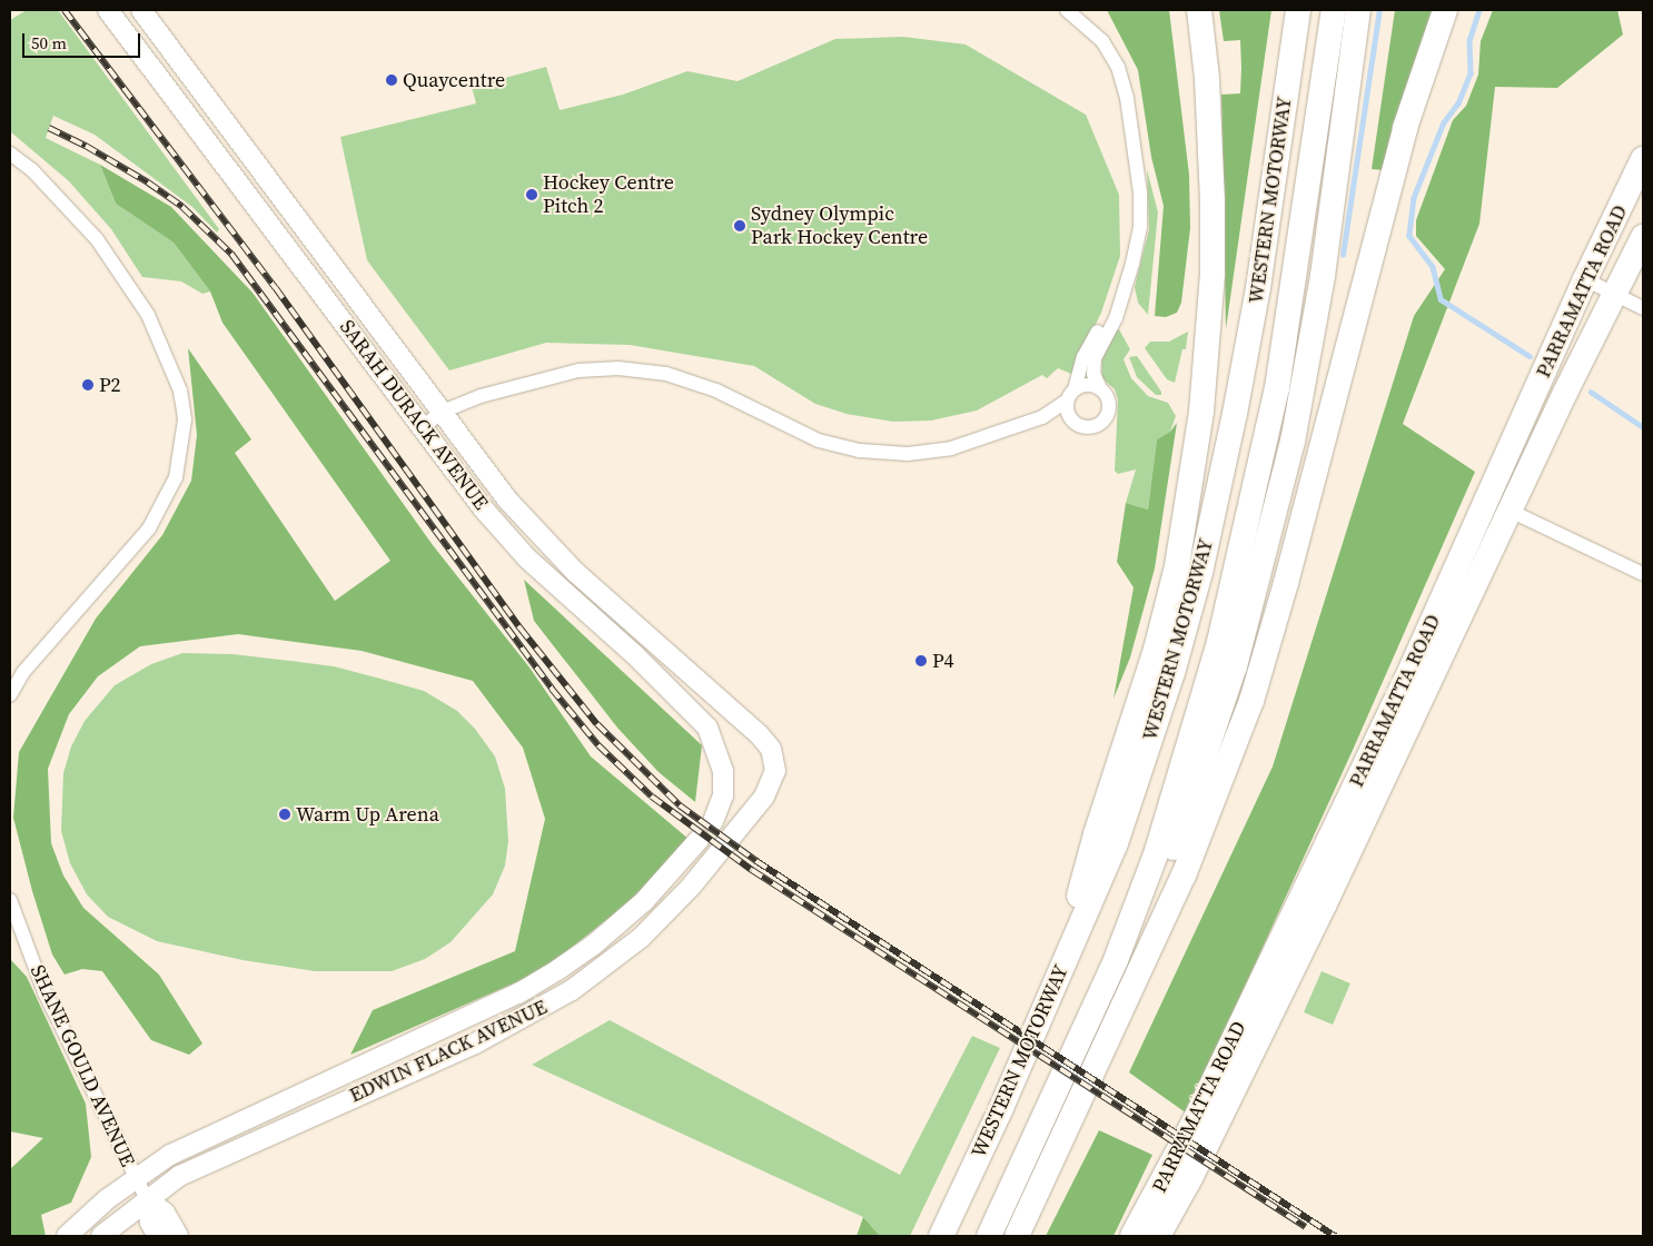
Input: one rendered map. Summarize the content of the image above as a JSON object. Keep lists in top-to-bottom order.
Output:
{
  "streets": {
    "highway": ["WESTERN MOTORWAY", "PARRAMATTA ROAD"],
    "street": ["SARAH DURACK AVENUE", "EDWIN FLACK AVENUE", "SHANE GOULD AVENUE"]
  },
  "crossings": [
    ["SARAH DURACK AVENUE", "EDWIN FLACK AVENUE"],
    ["EDWIN FLACK AVENUE", "SHANE GOULD AVENUE"]
  ],
  "places": [
    "Quaycentre",
    "Hockey Centre Pitch 2",
    "Sydney Olympic Park Hockey Centre",
    "P2",
    "P4",
    "Warm Up Arena"
  ],
  "scale_bar": "50 m"
}
